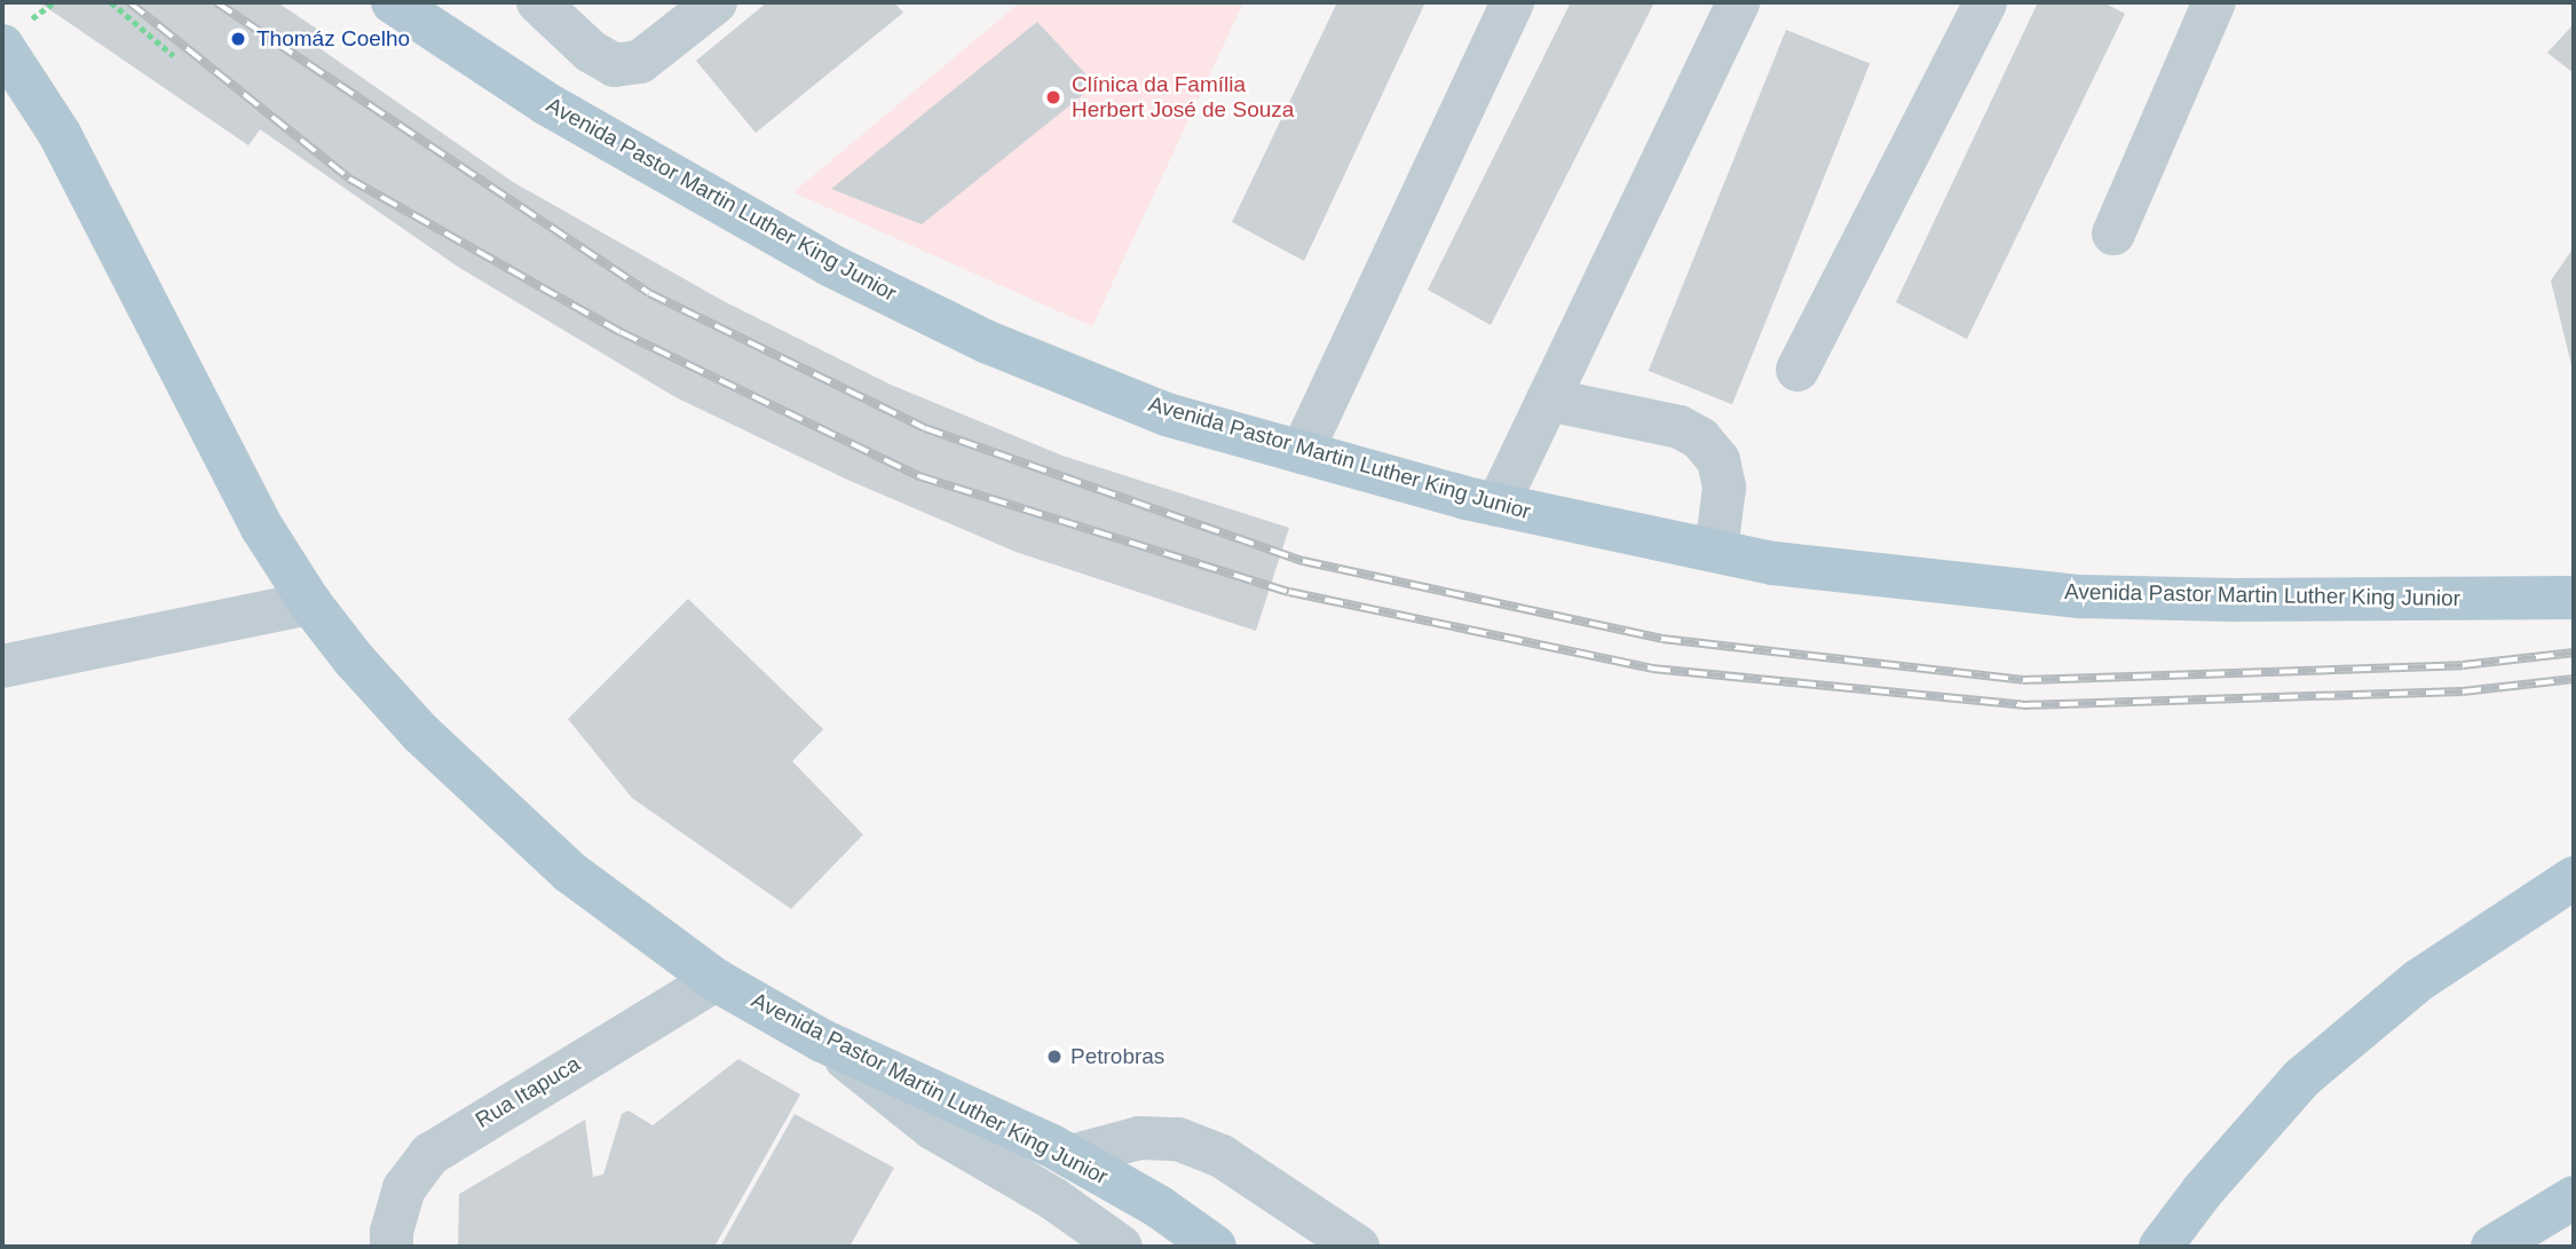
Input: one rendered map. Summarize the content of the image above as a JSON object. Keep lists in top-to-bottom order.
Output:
{
  "streets": {
    "main road": ["Avenida Pastor Martin Luther King Junior"],
    "street": ["Rua Itapuca"]
  },
  "crossings": [
    ["Avenida Pastor Martin Luther King Junior", "Rua Itapuca"]
  ],
  "places": ["Thomáz Coelho", "Clínica da Família Herbert José de Souza", "Petrobras"]
}
